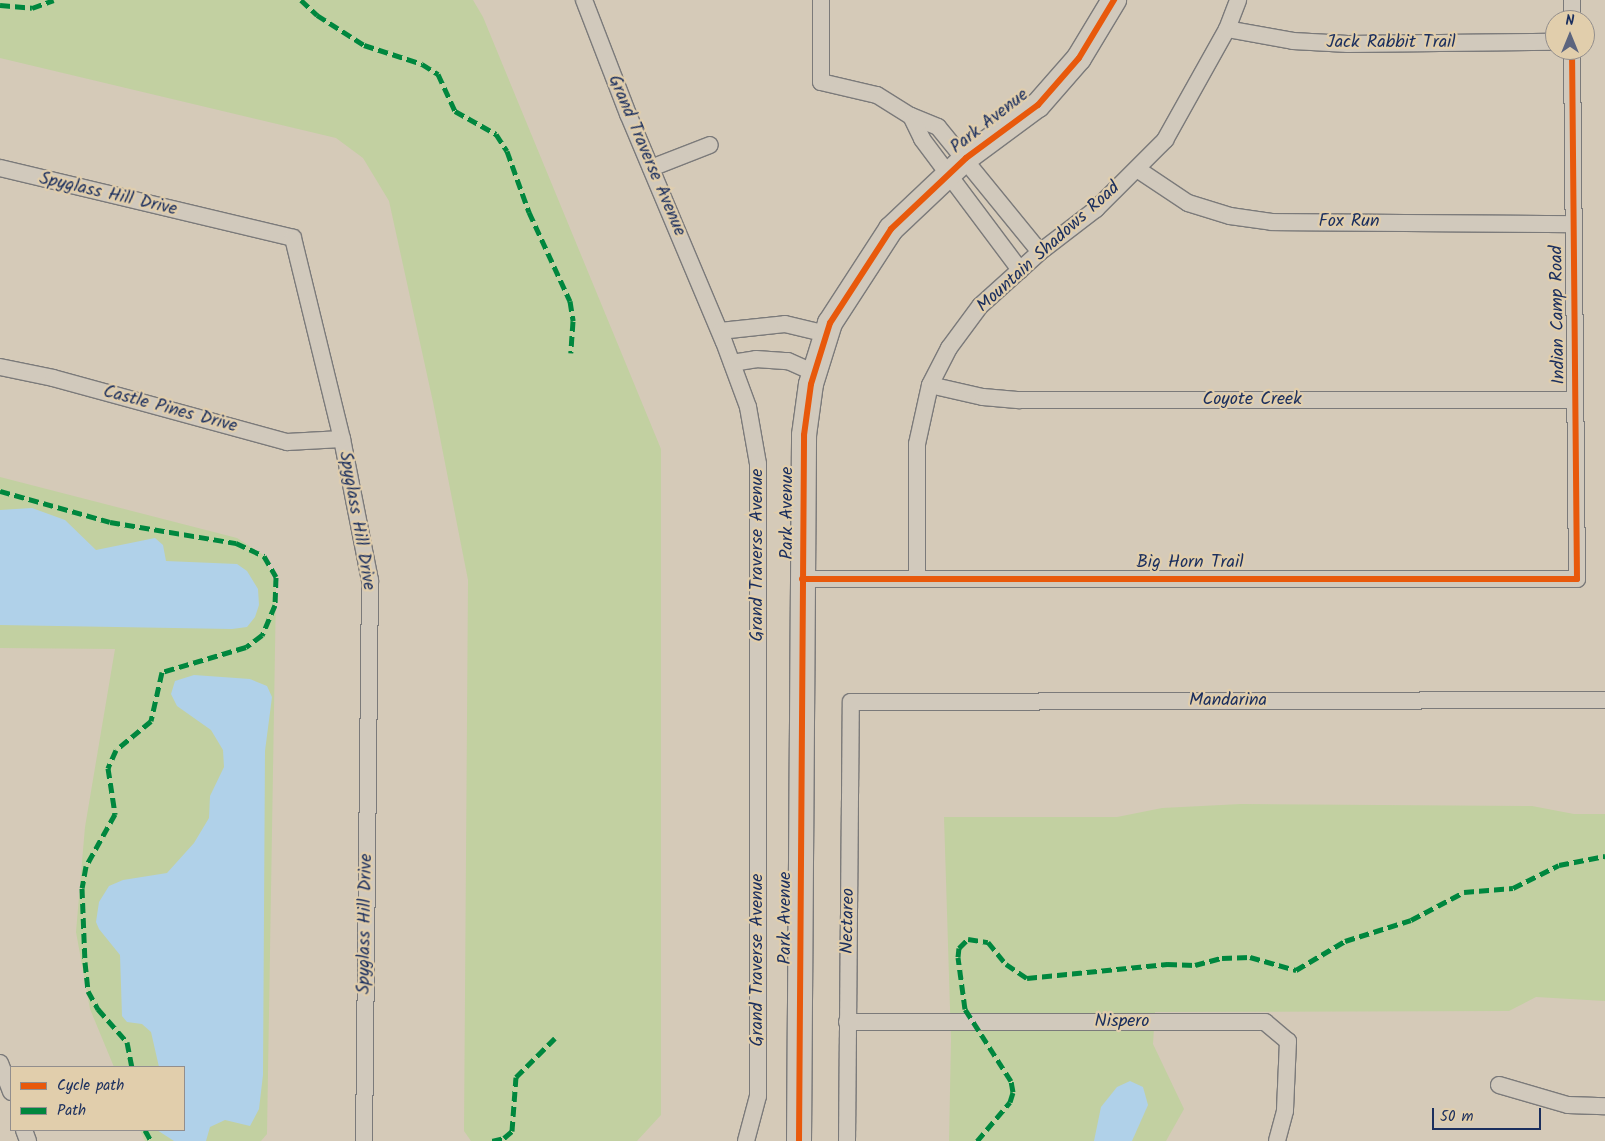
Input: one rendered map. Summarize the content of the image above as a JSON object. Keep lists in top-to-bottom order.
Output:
{
  "streets": {
    "street": [
      "Jack Rabbit Trail",
      "Park Avenue",
      "Grand Traverse Avenue",
      "Spyglass Hill Drive",
      "Fox Run",
      "Mountain Shadows Road",
      "Indian Camp Road",
      "Coyote Creek",
      "Castle Pines Drive",
      "Big Horn Trail",
      "Mandarina",
      "Nectareo",
      "Nispero"
    ]
  },
  "crossings": [
    ["Jack Rabbit Trail", "Mountain Shadows Road"],
    ["Park Avenue", "Big Horn Trail"],
    ["Spyglass Hill Drive", "Castle Pines Drive"],
    ["Fox Run", "Mountain Shadows Road"],
    ["Fox Run", "Indian Camp Road"],
    ["Mountain Shadows Road", "Coyote Creek"],
    ["Mountain Shadows Road", "Big Horn Trail"],
    ["Indian Camp Road", "Coyote Creek"],
    ["Indian Camp Road", "Big Horn Trail"],
    ["Mandarina", "Nectareo"],
    ["Nectareo", "Nispero"]
  ],
  "legend": ["Cycle path", "Path"],
  "scale_bar": "50 m",
  "north": "top"
}
